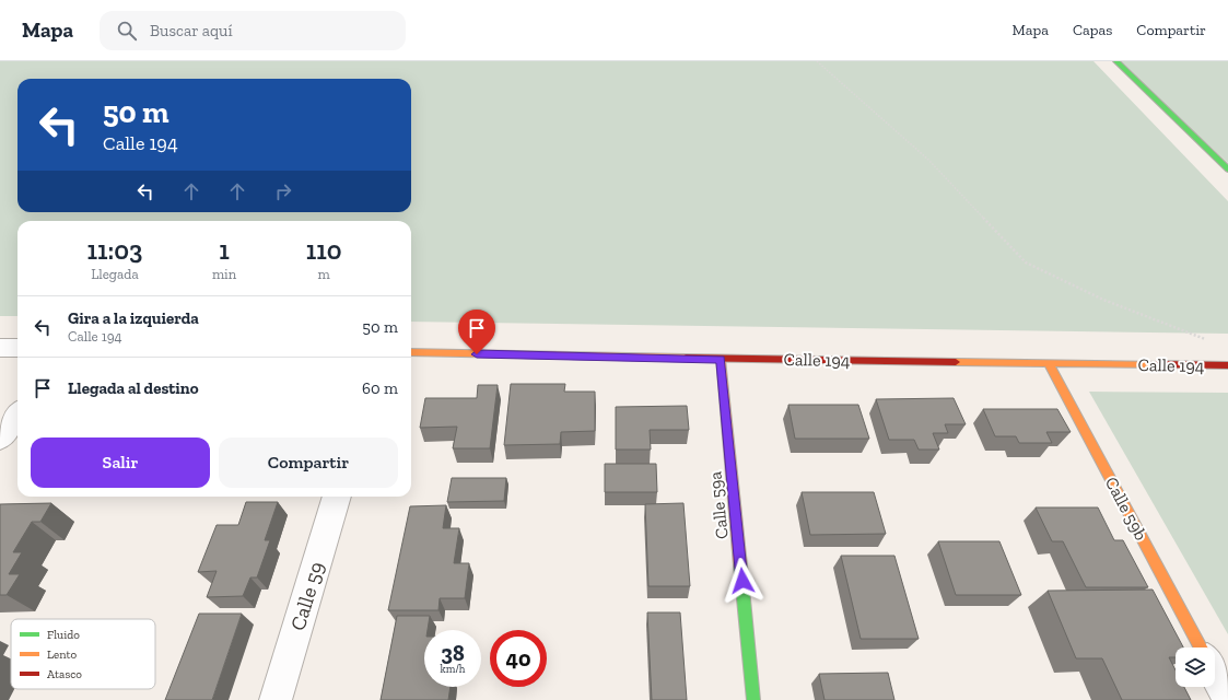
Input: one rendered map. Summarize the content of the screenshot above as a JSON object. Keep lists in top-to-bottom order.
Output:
{
  "streets": {
    "street": [
      "Calle 194",
      "Calle 59a",
      "Calle 59b",
      "Calle 59"
    ]
  },
  "crossings": [
    ["Calle 194", "Calle 59a"],
    ["Calle 194", "Calle 59b"]
  ],
  "legend": ["Fluido", "Lento", "Atasco"],
  "page": {
    "header": "Mapa",
    "search": "Buscar aquí",
    "nav": ["Mapa", "Capas", "Compartir"],
    "turn": ["50 m", "Calle 194"],
    "eta": [
      "11:03",
      "Llegada",
      "1",
      "min",
      "110",
      "m"
    ],
    "list": [
      {
        "name": "Gira a la izquierda",
        "note": "Calle 194",
        "value": "50 m"
      },
      {
        "name": "Llegada al destino",
        "value": "60 m"
      }
    ],
    "buttons": ["Salir", "Compartir"],
    "speed": "38 km/h",
    "limit": "40"
  }
}
